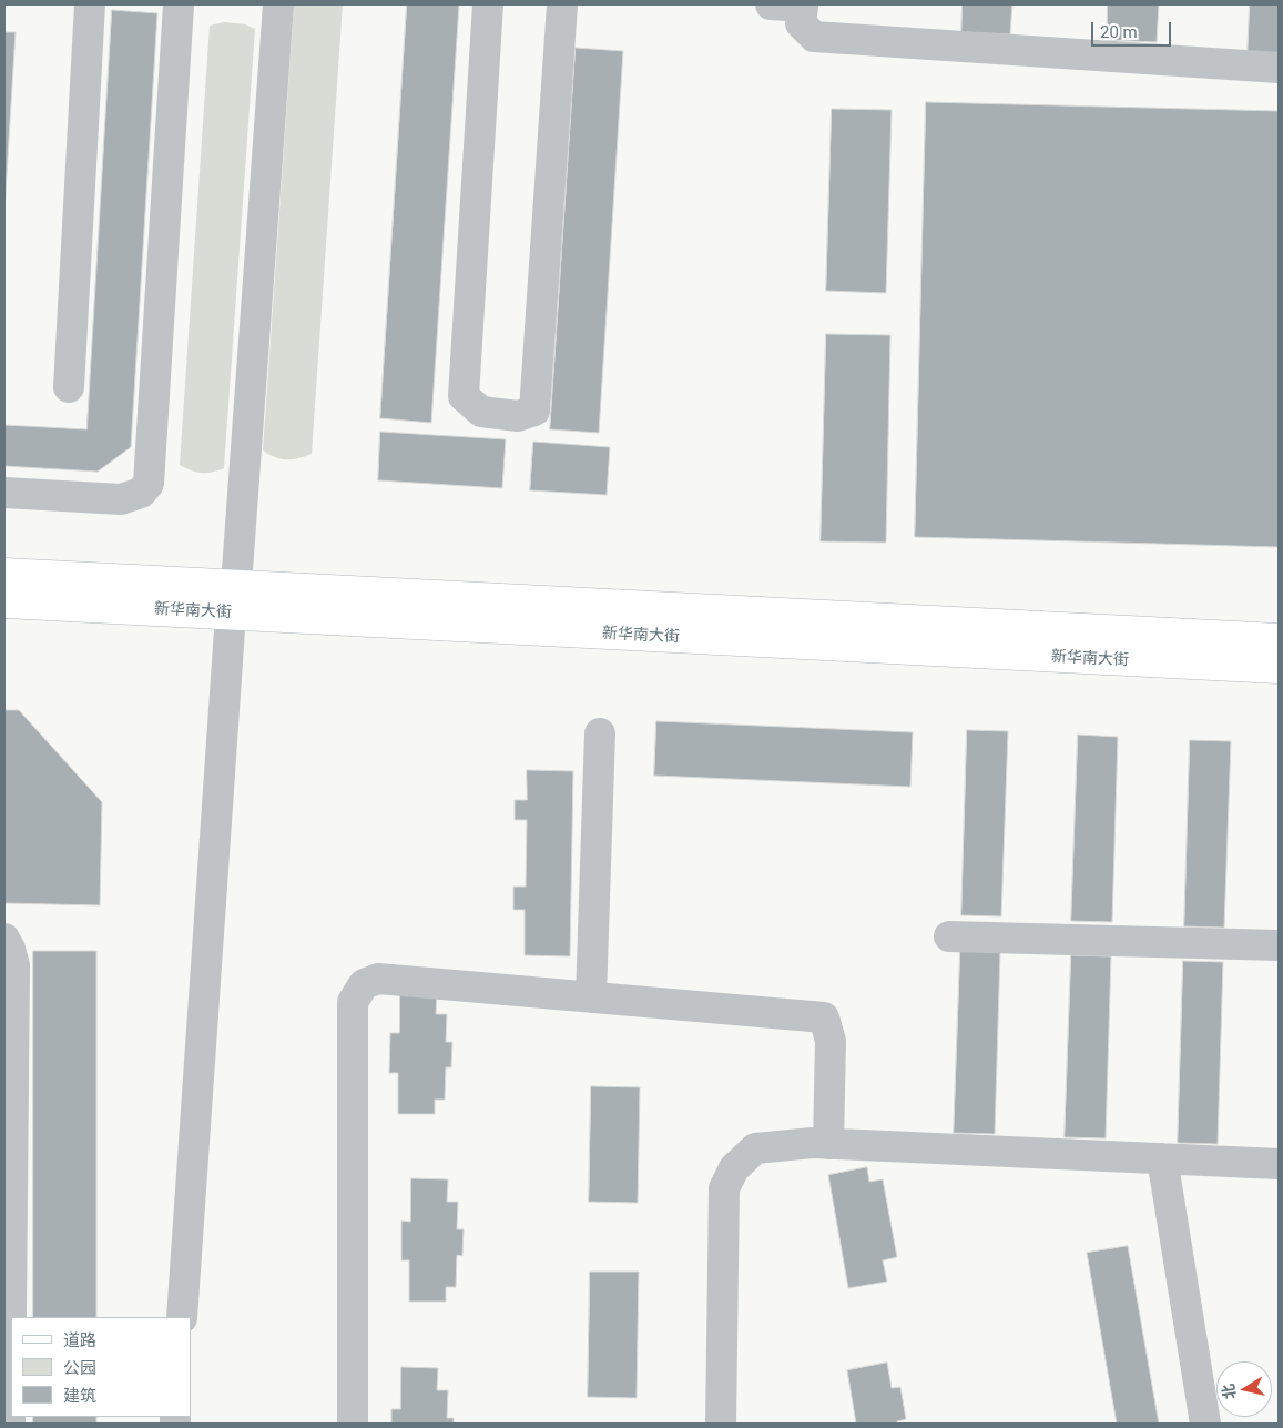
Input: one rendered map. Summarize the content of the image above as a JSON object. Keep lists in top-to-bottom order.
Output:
{
  "streets": {
    "main road": ["新华南大街"]
  },
  "legend": ["道路", "公园", "建筑"],
  "scale_bar": "20 m",
  "north": "left"
}
